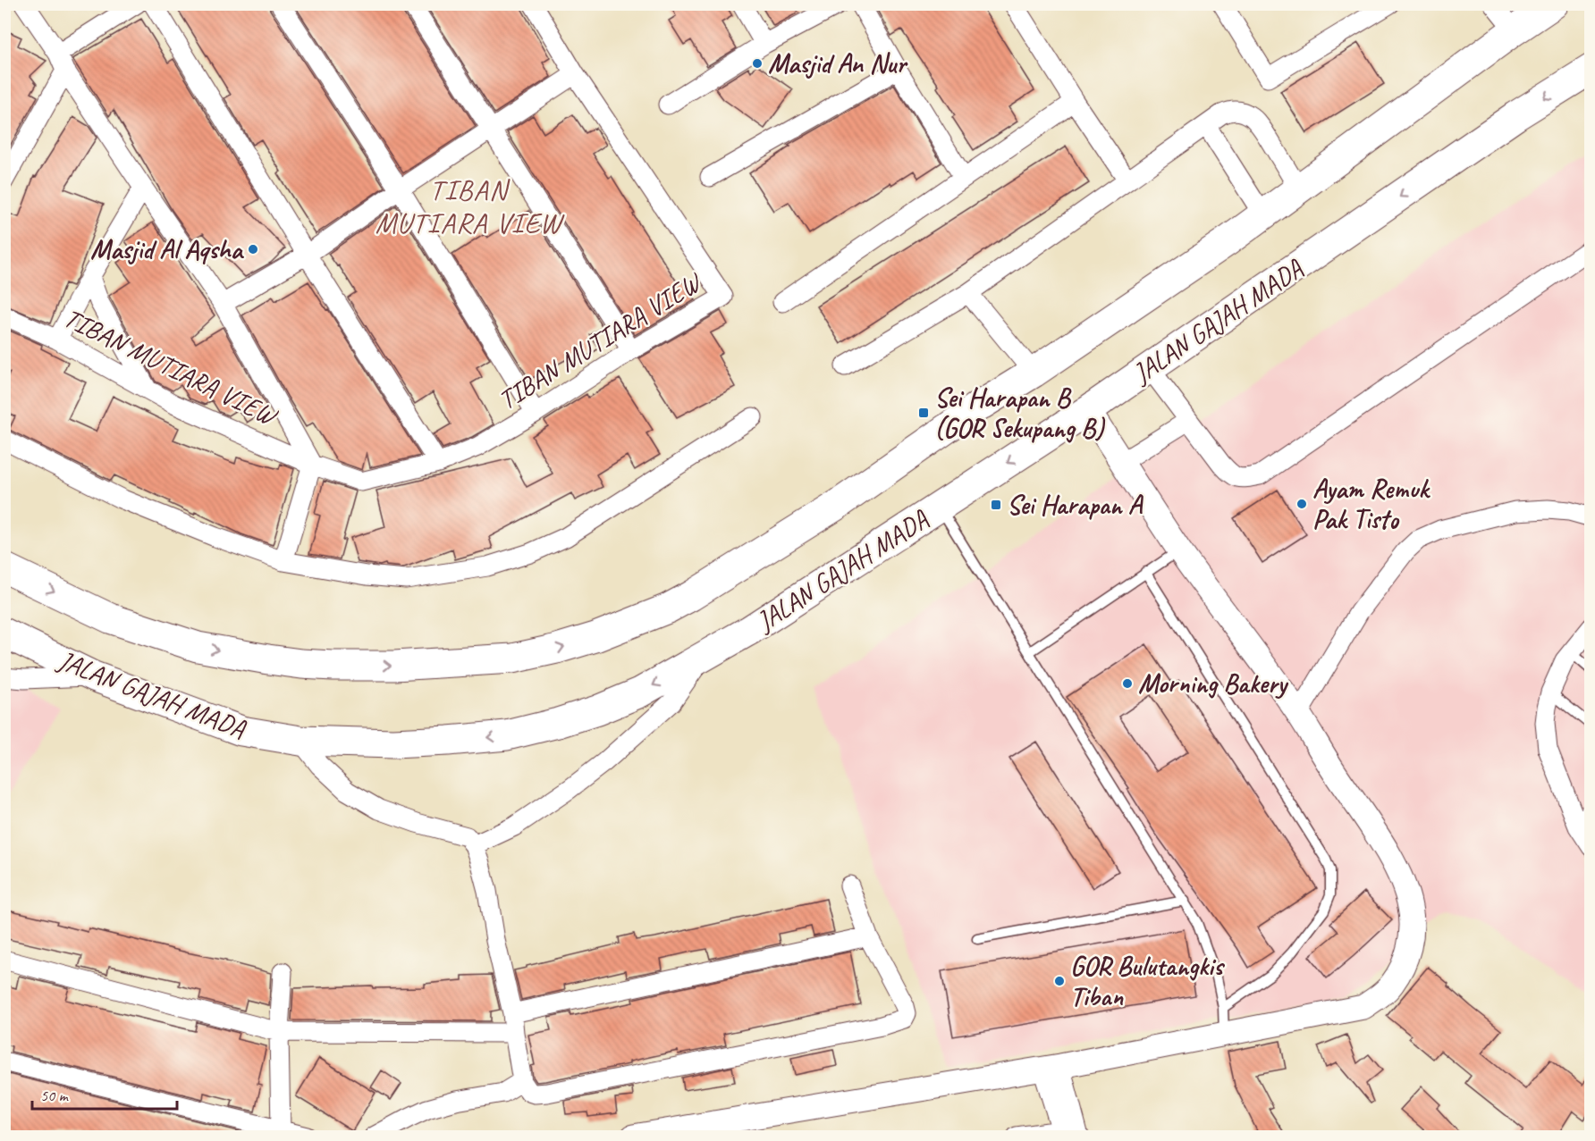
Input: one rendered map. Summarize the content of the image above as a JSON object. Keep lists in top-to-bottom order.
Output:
{
  "streets": {
    "highway": ["JALAN GAJAH MADA"],
    "street": ["TIBAN MUTIARA VIEW"]
  },
  "districts": ["TIBAN MUTIARA VIEW"],
  "places": {
    "other": [
      "Masjid An Nur",
      "Masjid Al Aqsha",
      "Ayam Remuk Pak Tisto",
      "Morning Bakery",
      "GOR Bulutangkis Tiban"
    ],
    "transit": ["Sei Harapan B (GOR Sekupang B)", "Sei Harapan A"]
  },
  "scale_bar": "50 m"
}
